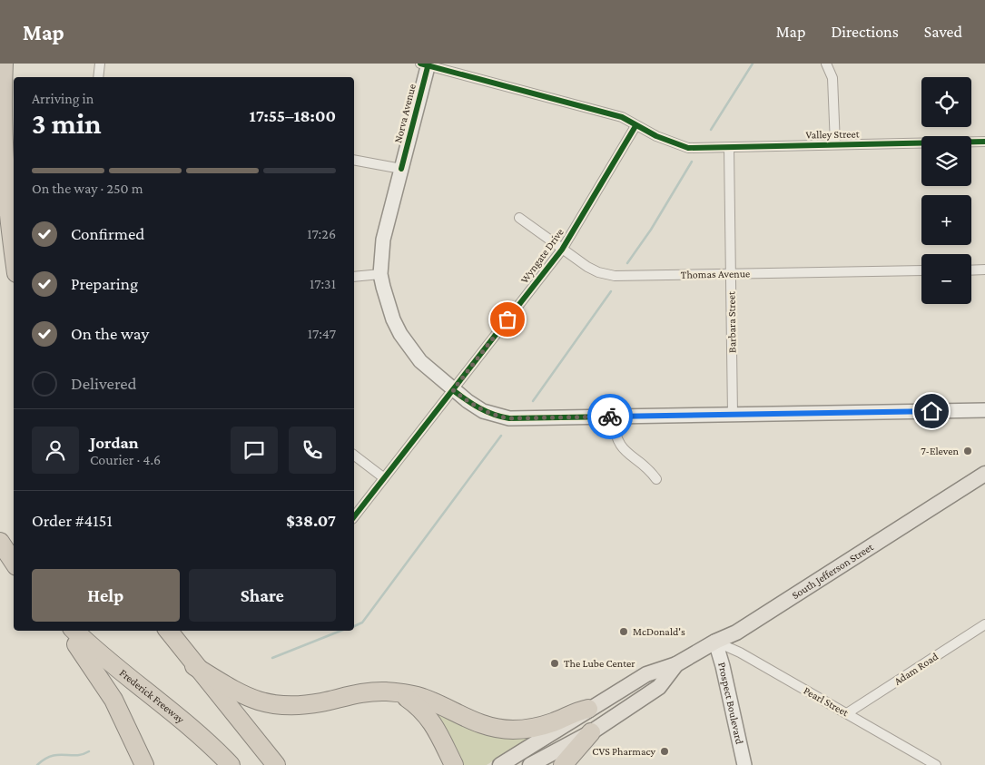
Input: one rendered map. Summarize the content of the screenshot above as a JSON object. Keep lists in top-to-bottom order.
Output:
{
  "streets": {
    "highway": ["Frederick Freeway"],
    "main road": ["South Jefferson Street"],
    "street": [
      "Norva Avenue",
      "Valley Street",
      "Wyngate Drive",
      "Thomas Avenue",
      "Barbara Street",
      "Adam Road",
      "Pearl Street",
      "Prospect Boulevard"
    ]
  },
  "crossings": [
    ["Norva Avenue", "Wyngate Drive"],
    ["Norva Avenue", "Barbara Street"],
    ["Valley Street", "Wyngate Drive"],
    ["Valley Street", "Barbara Street"],
    ["Wyngate Drive", "Thomas Avenue"],
    ["Thomas Avenue", "Barbara Street"],
    ["South Jefferson Street", "Pearl Street"],
    ["South Jefferson Street", "Prospect Boulevard"],
    ["Adam Road", "Pearl Street"],
    ["Pearl Street", "Prospect Boulevard"]
  ],
  "places": [
    "7-Eleven",
    "McDonald's",
    "The Lube Center",
    "CVS Pharmacy"
  ],
  "page": {
    "header": "Map",
    "nav": ["Map", "Directions", "Saved"],
    "map_buttons": ["+", "−"],
    "heading": ["3 min", "Arriving in", "17:55–18:00"],
    "panel": [
      "Jordan",
      "Courier · 4.6",
      "Order #4151",
      "$38.07"
    ],
    "bar": "On the way · 250 m",
    "list": [
      ["Confirmed", "17:26"],
      ["Preparing", "17:31"],
      ["On the way", "17:47"],
      "Delivered"
    ],
    "buttons": ["Help", "Share"]
  }
}
